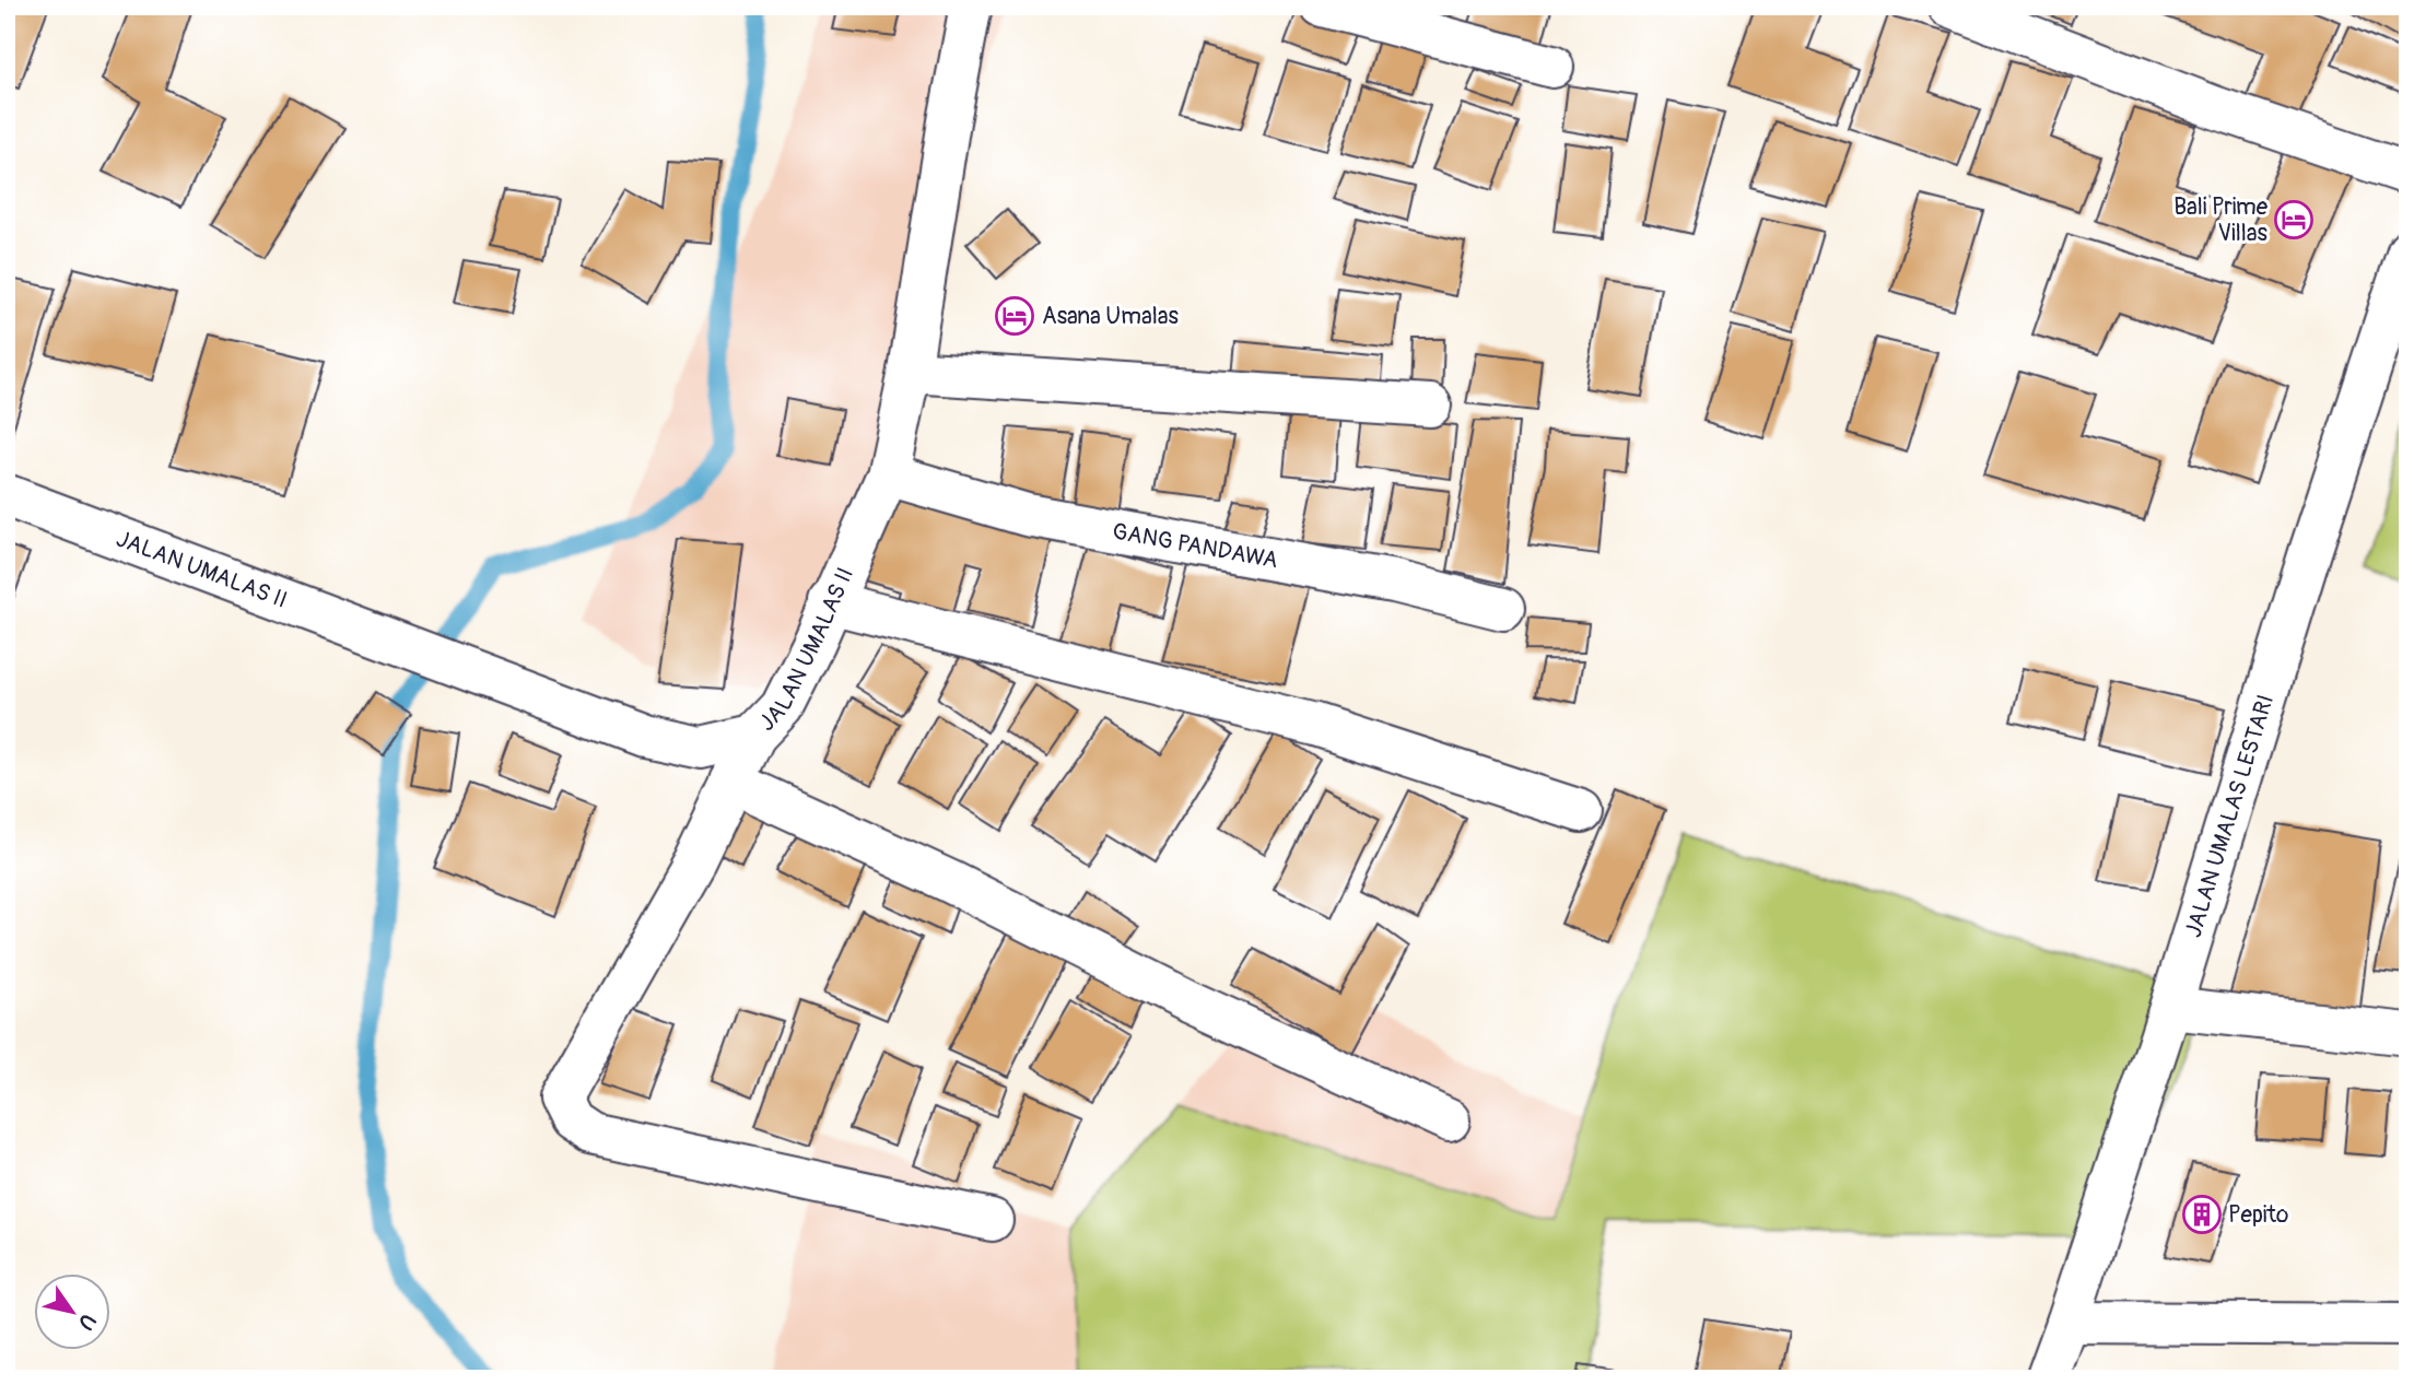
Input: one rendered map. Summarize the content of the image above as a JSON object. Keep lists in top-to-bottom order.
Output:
{
  "streets": {
    "street": ["GANG PANDAWA", "JALAN UMALAS II", "JALAN UMALAS LESTARI"]
  },
  "crossings": [
    ["GANG PANDAWA", "JALAN UMALAS II"]
  ],
  "places": {
    "hotel": ["Bali Prime Villas", "Asana Umalas"],
    "building": ["Pepito"]
  },
  "north": "bottom right"
}
